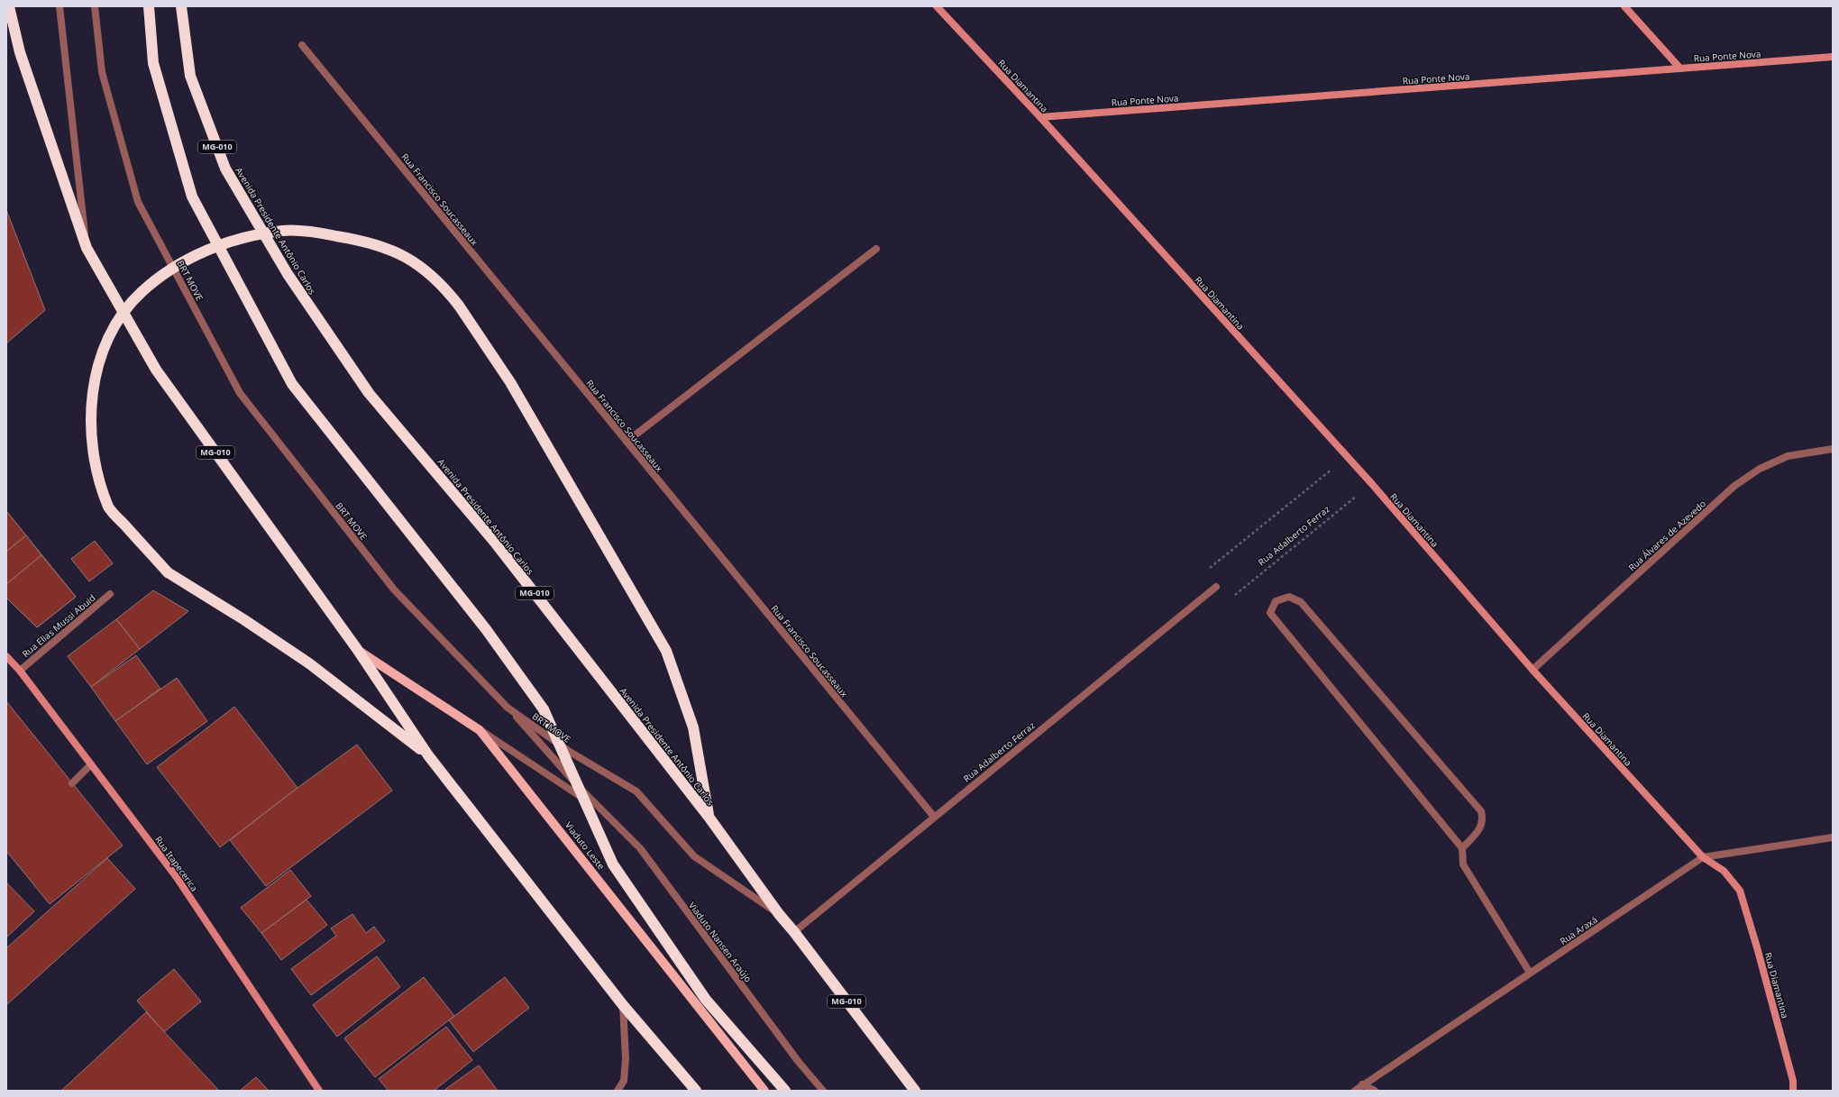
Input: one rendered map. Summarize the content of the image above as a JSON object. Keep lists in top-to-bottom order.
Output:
{
  "streets": {
    "highway": ["MG-010", "Avenida Presidente Antônio Carlos"],
    "main road": ["Viaduto Leste"],
    "street": [
      "Rua Ponte Nova",
      "Rua Diamantina",
      "Rua Francisco Soucasseaux",
      "BRT MOVE",
      "Rua Adalberto Ferraz",
      "Rua Álvares de Azevedo",
      "Rua Elias Mussi Abuid",
      "Rua Itapecerica",
      "Rua Araxá",
      "Viaduto Nansen Araújo"
    ]
  },
  "crossings": [
    ["Rua Ponte Nova", "Rua Diamantina"],
    ["Rua Diamantina", "Rua Adalberto Ferraz"],
    ["Rua Diamantina", "Rua Álvares de Azevedo"],
    ["Rua Diamantina", "Rua Araxá"],
    ["MG-010", "Viaduto Leste"],
    ["Rua Francisco Soucasseaux", "Rua Adalberto Ferraz"],
    ["Avenida Presidente Antônio Carlos", "BRT MOVE"],
    ["Avenida Presidente Antônio Carlos", "Rua Adalberto Ferraz"],
    ["BRT MOVE", "Viaduto Nansen Araújo"],
    ["Rua Elias Mussi Abuid", "Rua Itapecerica"],
    ["Viaduto Leste", "Viaduto Nansen Araújo"]
  ]
}
